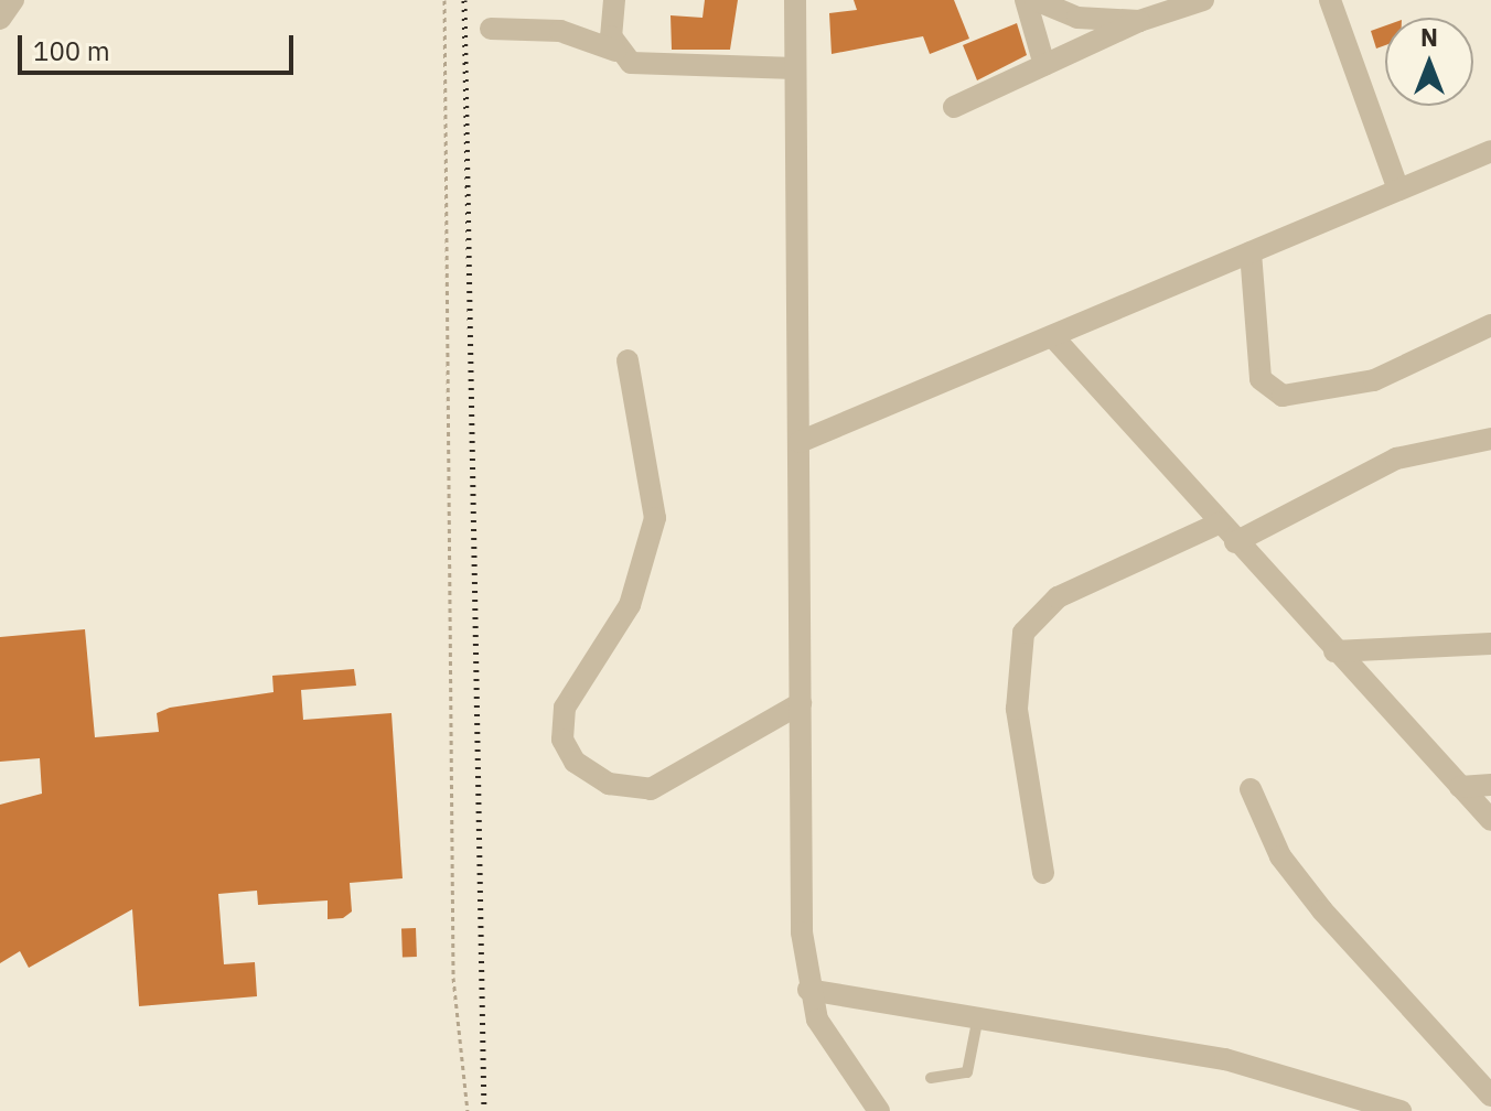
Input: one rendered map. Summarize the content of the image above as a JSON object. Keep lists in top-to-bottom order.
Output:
{
  "scale_bar": "100 m",
  "north": "top"
}
